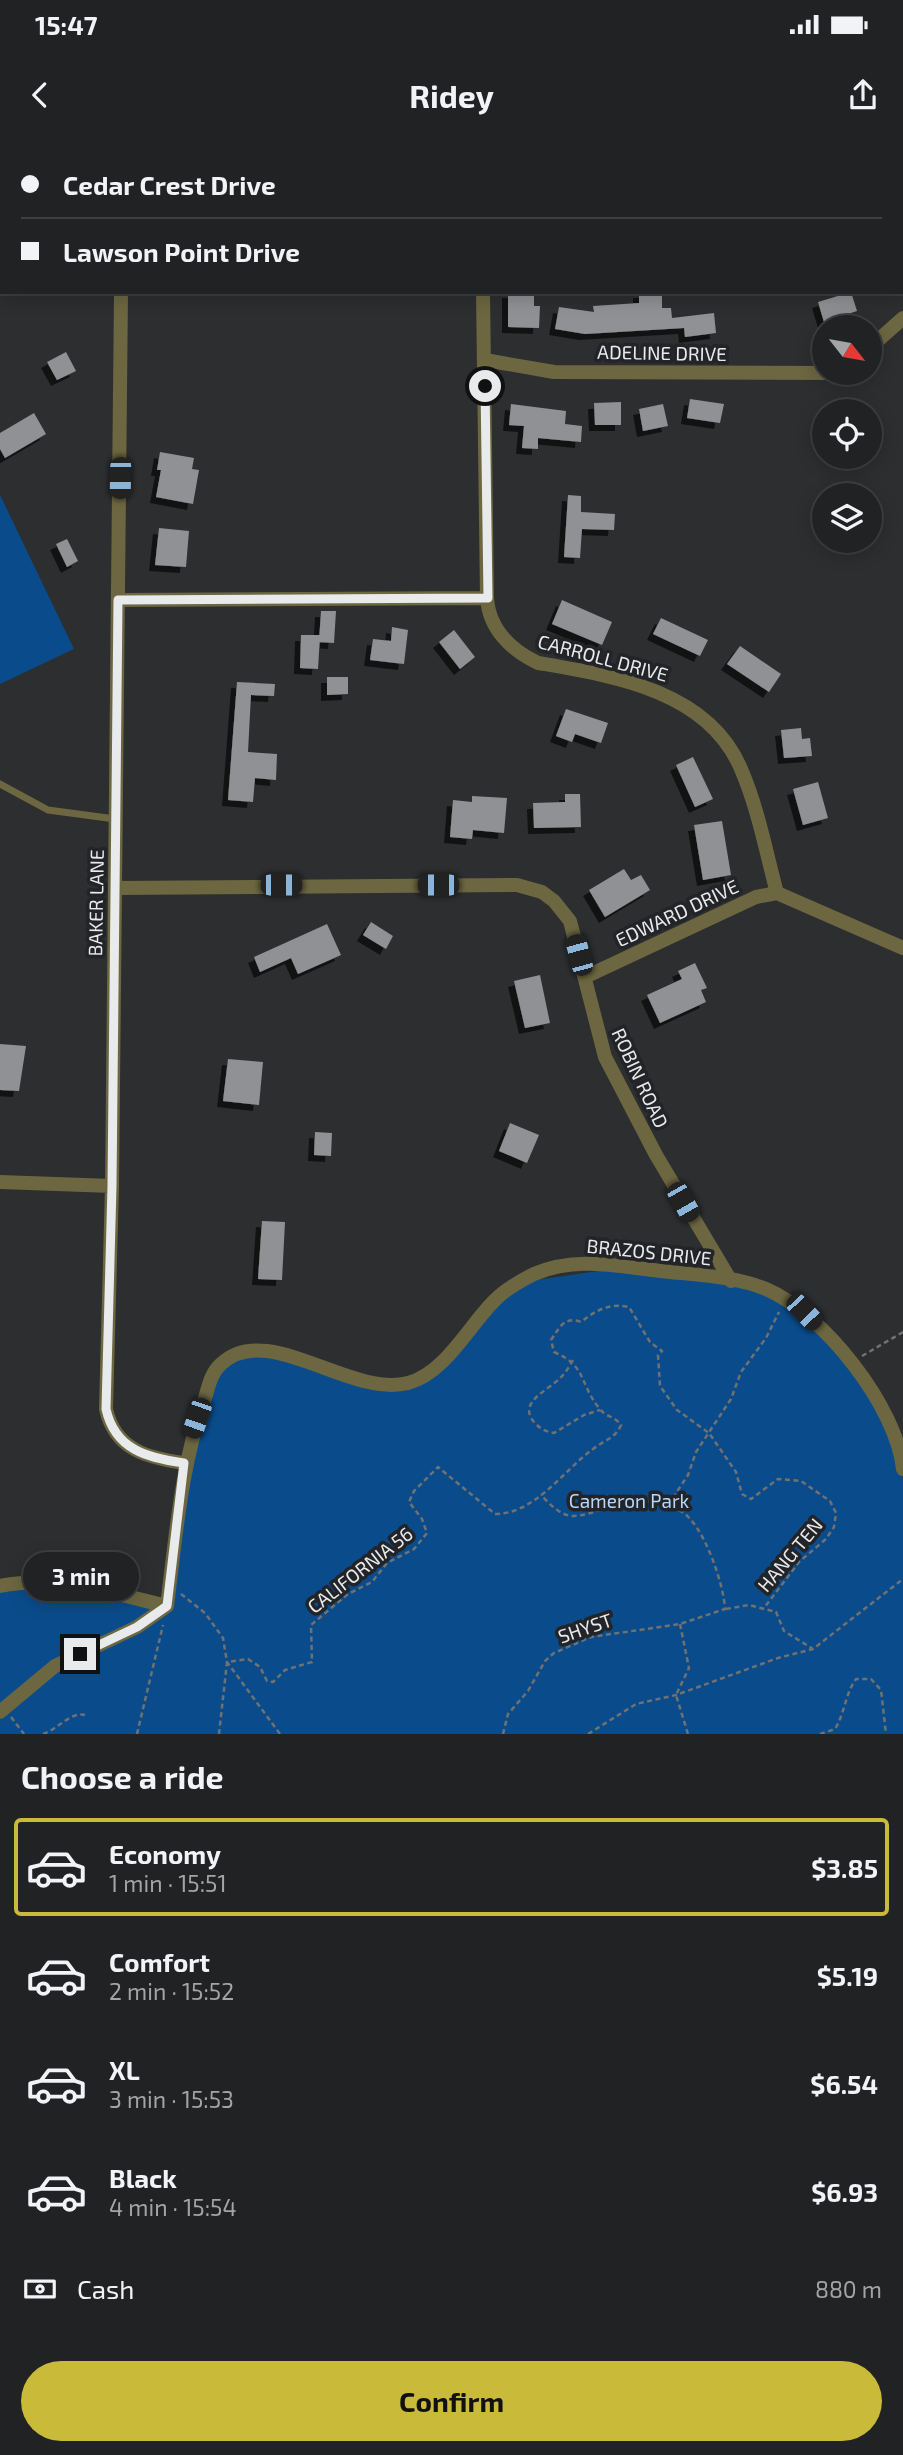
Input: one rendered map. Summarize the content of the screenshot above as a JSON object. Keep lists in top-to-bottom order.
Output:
{
  "streets": {
    "street": [
      "ADELINE DRIVE",
      "CARROLL DRIVE",
      "BAKER LANE",
      "EDWARD DRIVE",
      "ROBIN ROAD",
      "BRAZOS DRIVE"
    ],
    "path": ["HANG TEN", "CALIFORNIA 56", "SHYST"]
  },
  "crossings": [
    ["ADELINE DRIVE", "CARROLL DRIVE"],
    ["CARROLL DRIVE", "EDWARD DRIVE"],
    ["BAKER LANE", "ROBIN ROAD"],
    ["BAKER LANE", "BRAZOS DRIVE"],
    ["EDWARD DRIVE", "ROBIN ROAD"],
    ["ROBIN ROAD", "BRAZOS DRIVE"],
    ["HANG TEN", "CALIFORNIA 56"]
  ],
  "parks": ["Cameron Park"],
  "north": "bottom right",
  "page": {
    "status": "15:47",
    "header": "Ridey",
    "banner": ["Cedar Crest Drive", "Lawson Point Drive"],
    "bubble": "3 min",
    "heading": "Choose a ride",
    "list": [
      {
        "name": "Economy",
        "note": "1 min · 15:51",
        "value": "$3.85"
      },
      {
        "name": "Comfort",
        "note": "2 min · 15:52",
        "value": "$5.19"
      },
      {
        "name": "XL",
        "note": "3 min · 15:53",
        "value": "$6.54"
      },
      {
        "name": "Black",
        "note": "4 min · 15:54",
        "value": "$6.93"
      }
    ],
    "pay": ["Cash", "880 m"],
    "buttons": "Confirm"
  }
}
